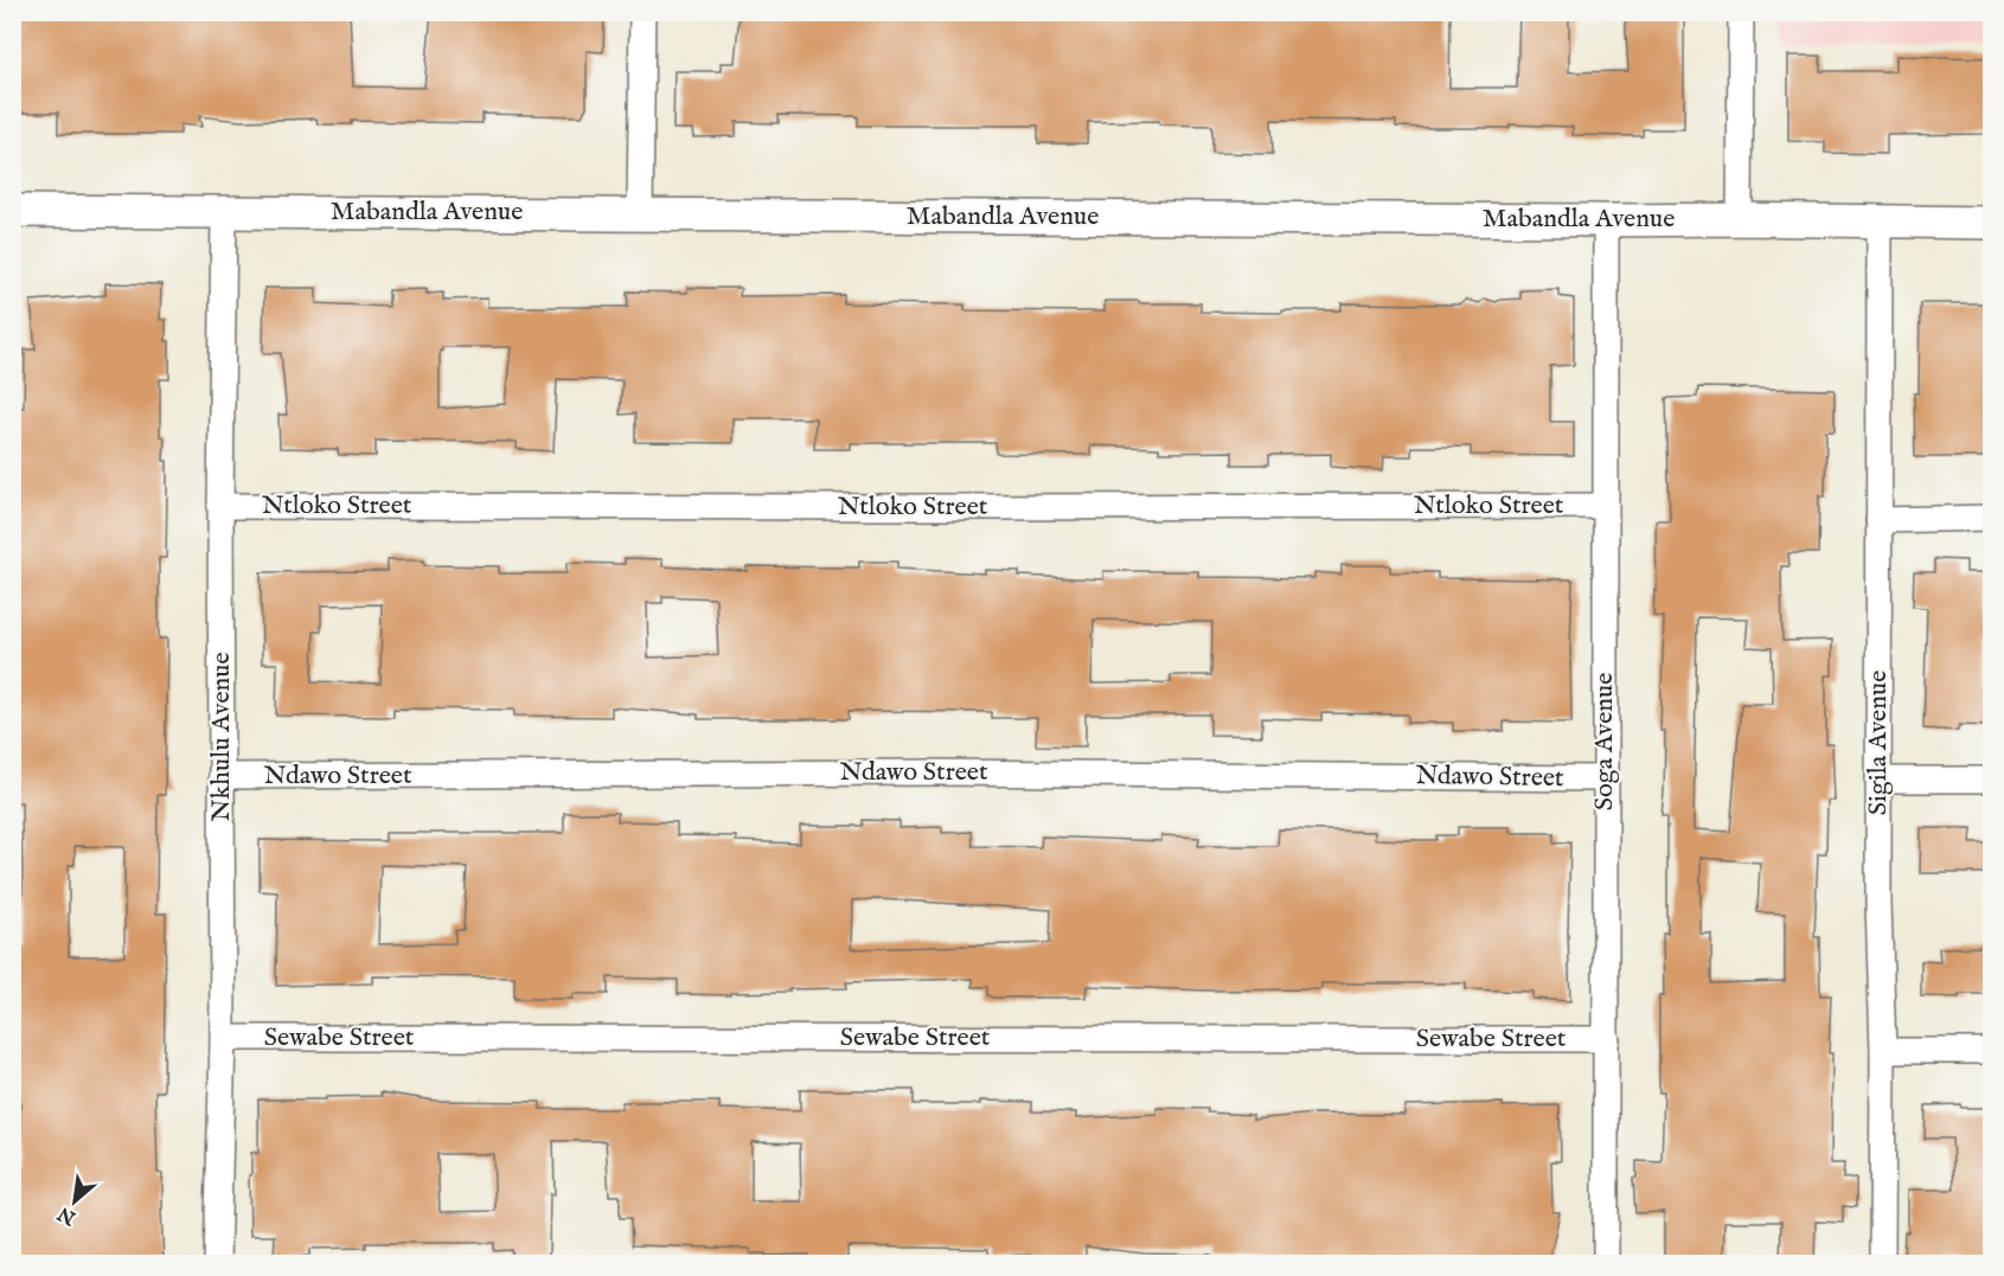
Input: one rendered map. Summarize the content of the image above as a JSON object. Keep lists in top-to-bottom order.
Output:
{
  "streets": {
    "street": [
      "Mabandla Avenue",
      "Ntloko Street",
      "Nkhulu Avenue",
      "Soga Avenue",
      "Sigila Avenue",
      "Ndawo Street",
      "Sewabe Street"
    ]
  },
  "crossings": [
    ["Mabandla Avenue", "Nkhulu Avenue"],
    ["Mabandla Avenue", "Soga Avenue"],
    ["Mabandla Avenue", "Sigila Avenue"],
    ["Ntloko Street", "Nkhulu Avenue"],
    ["Ntloko Street", "Soga Avenue"],
    ["Nkhulu Avenue", "Ndawo Street"],
    ["Nkhulu Avenue", "Sewabe Street"],
    ["Soga Avenue", "Ndawo Street"],
    ["Soga Avenue", "Sewabe Street"]
  ],
  "north": "bottom left"
}
